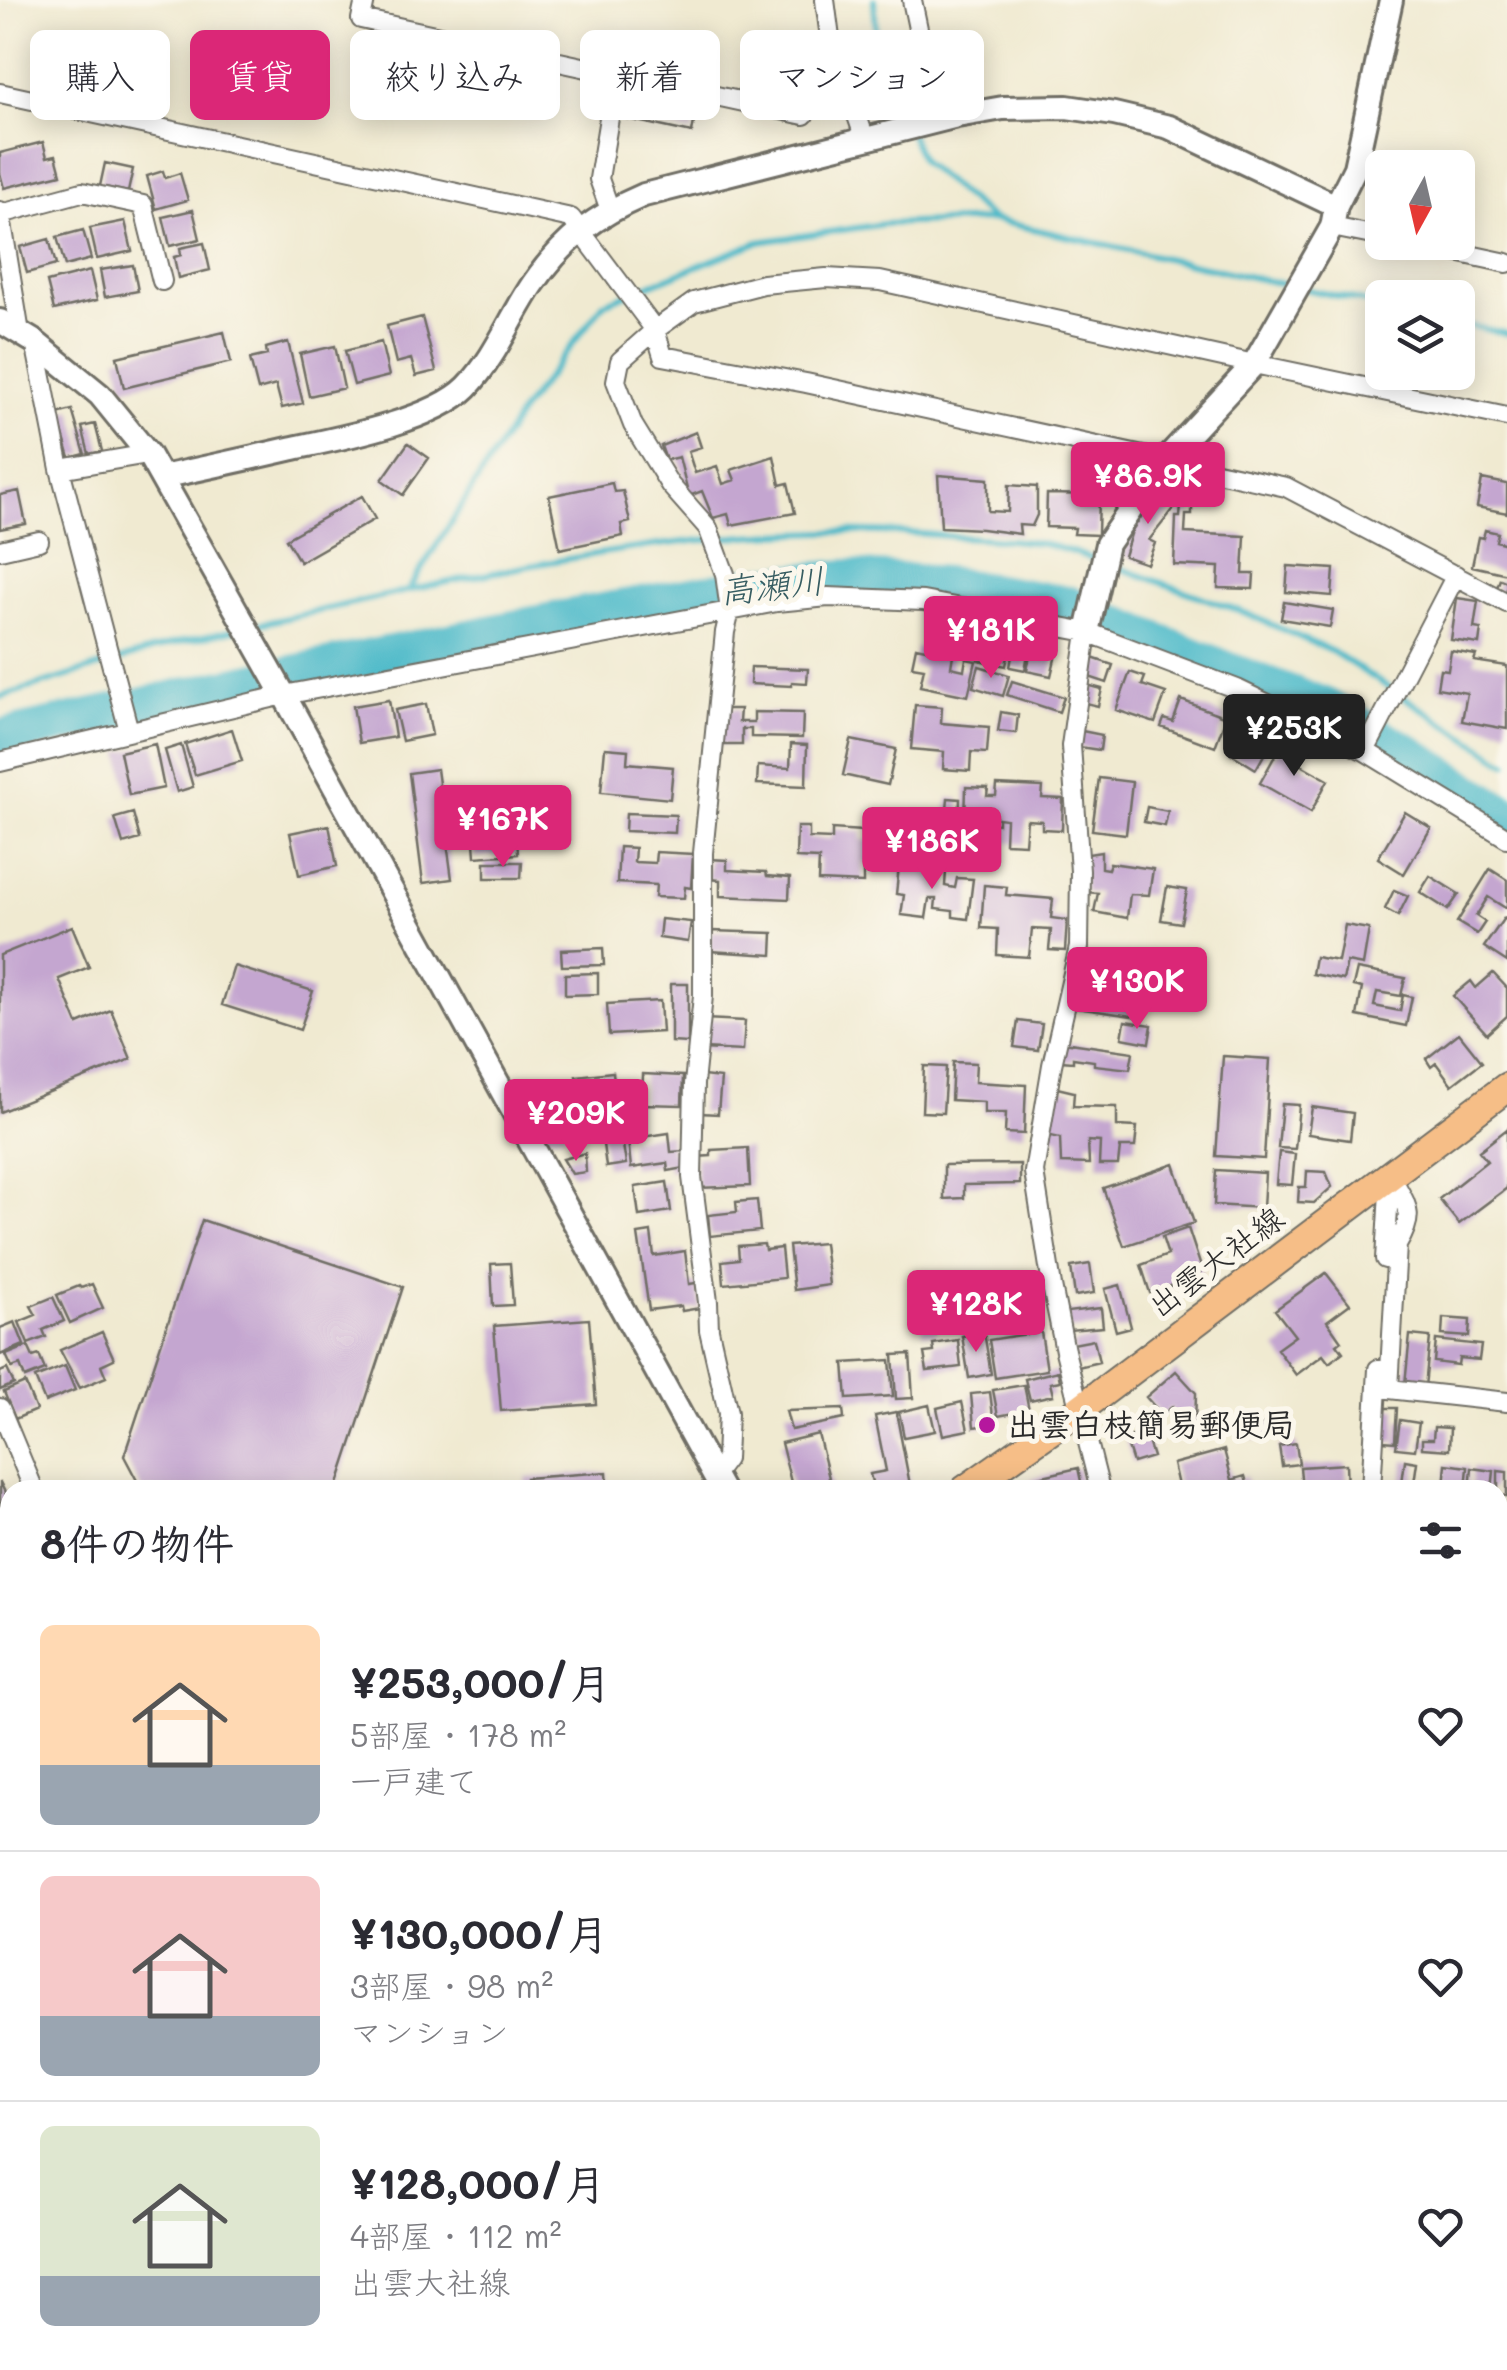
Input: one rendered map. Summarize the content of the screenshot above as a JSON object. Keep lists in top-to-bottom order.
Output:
{
  "streets": {
    "main road": ["出雲大社線"]
  },
  "water": ["高瀬川"],
  "places": ["出雲白枝簡易郵便局"],
  "north": "bottom",
  "page": {
    "chip": [
      "購入",
      "賃貸",
      "絞り込み",
      "新着",
      "マンション"
    ],
    "price": [
      "¥86.9K",
      "¥181K",
      "¥253K",
      "¥167K",
      "¥186K",
      "¥130K",
      "¥209K",
      "¥128K"
    ],
    "heading": "8件の物件",
    "list": [
      {
        "name": "¥253,000/月",
        "note": "5部屋 · 178 m² · 一戸建て"
      },
      {
        "name": "¥130,000/月",
        "note": "3部屋 · 98 m² · マンション"
      },
      {
        "name": "¥128,000/月",
        "note": "4部屋 · 112 m² · 出雲大社線"
      }
    ]
  }
}
